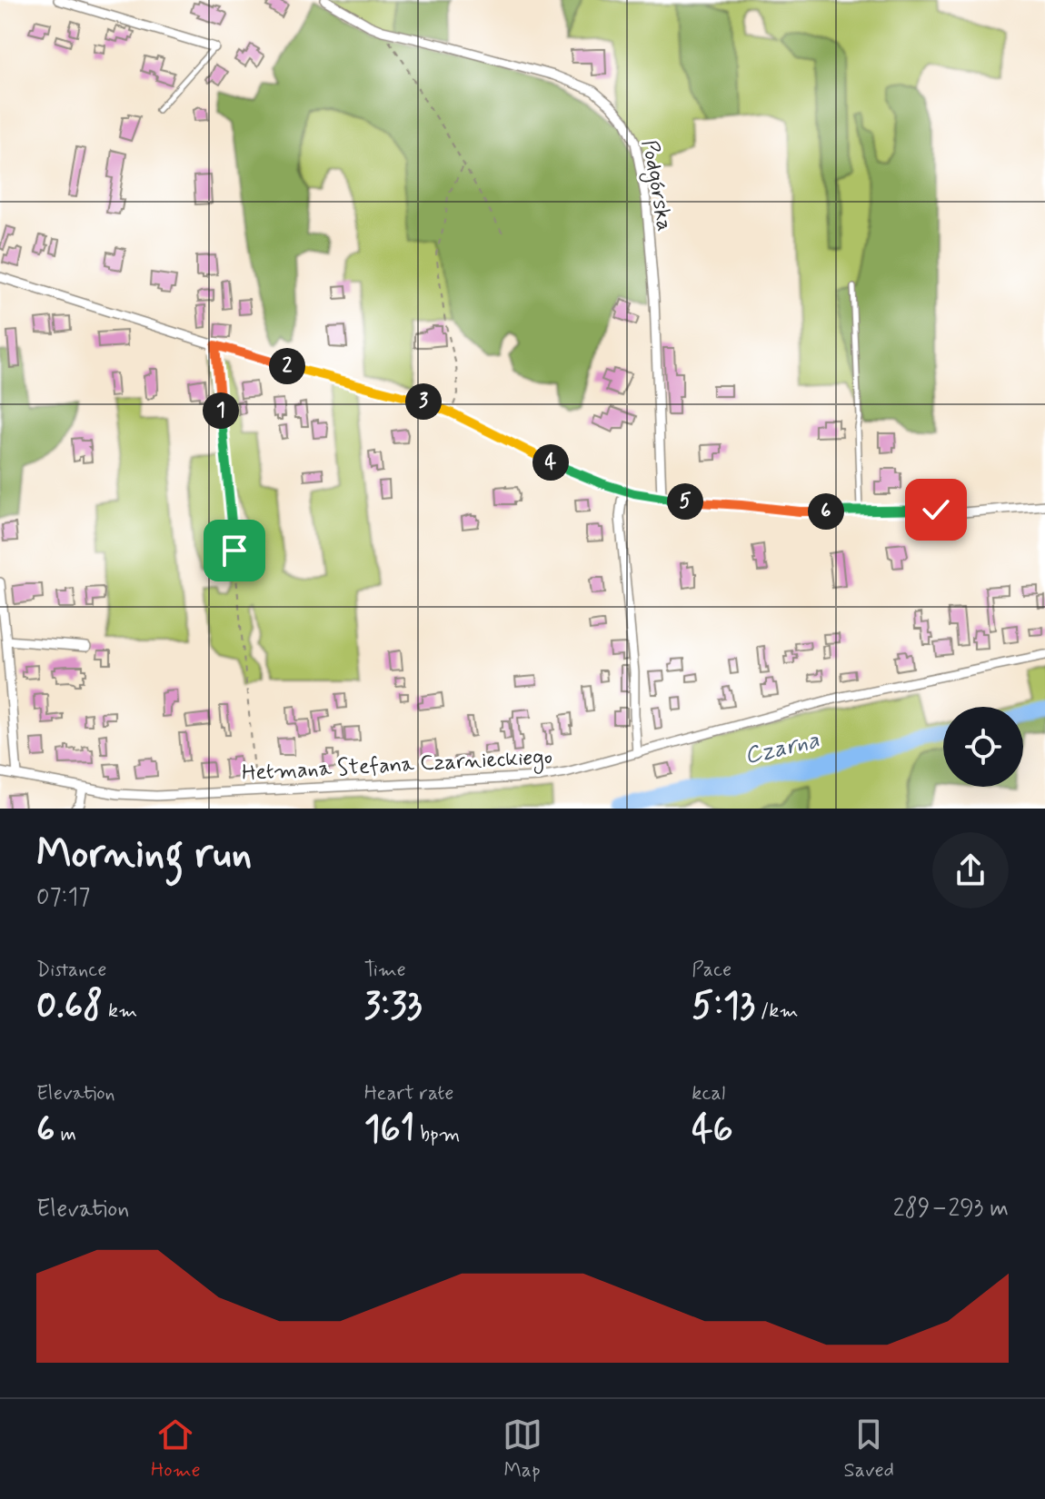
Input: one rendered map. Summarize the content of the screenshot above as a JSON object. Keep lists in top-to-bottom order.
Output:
{
  "streets": {
    "street": ["Podgórska", "Hetmana Stefana Czarnieckiego"]
  },
  "water": ["Czarna"],
  "page": {
    "pins": [
      "2",
      "3",
      "1",
      "4",
      "5",
      "6"
    ],
    "heading": ["Morning run", "07:17"],
    "stats": [
      ["Distance", "0.68 km"],
      ["Time", "3:33"],
      ["Pace", "5:13 /km"],
      ["Elevation", "6 m"],
      ["Heart rate", "161 bpm"],
      ["kcal", "46"]
    ],
    "chart": ["Elevation", "289–293 m"],
    "tabs": ["Home", "Map", "Saved"]
  }
}
